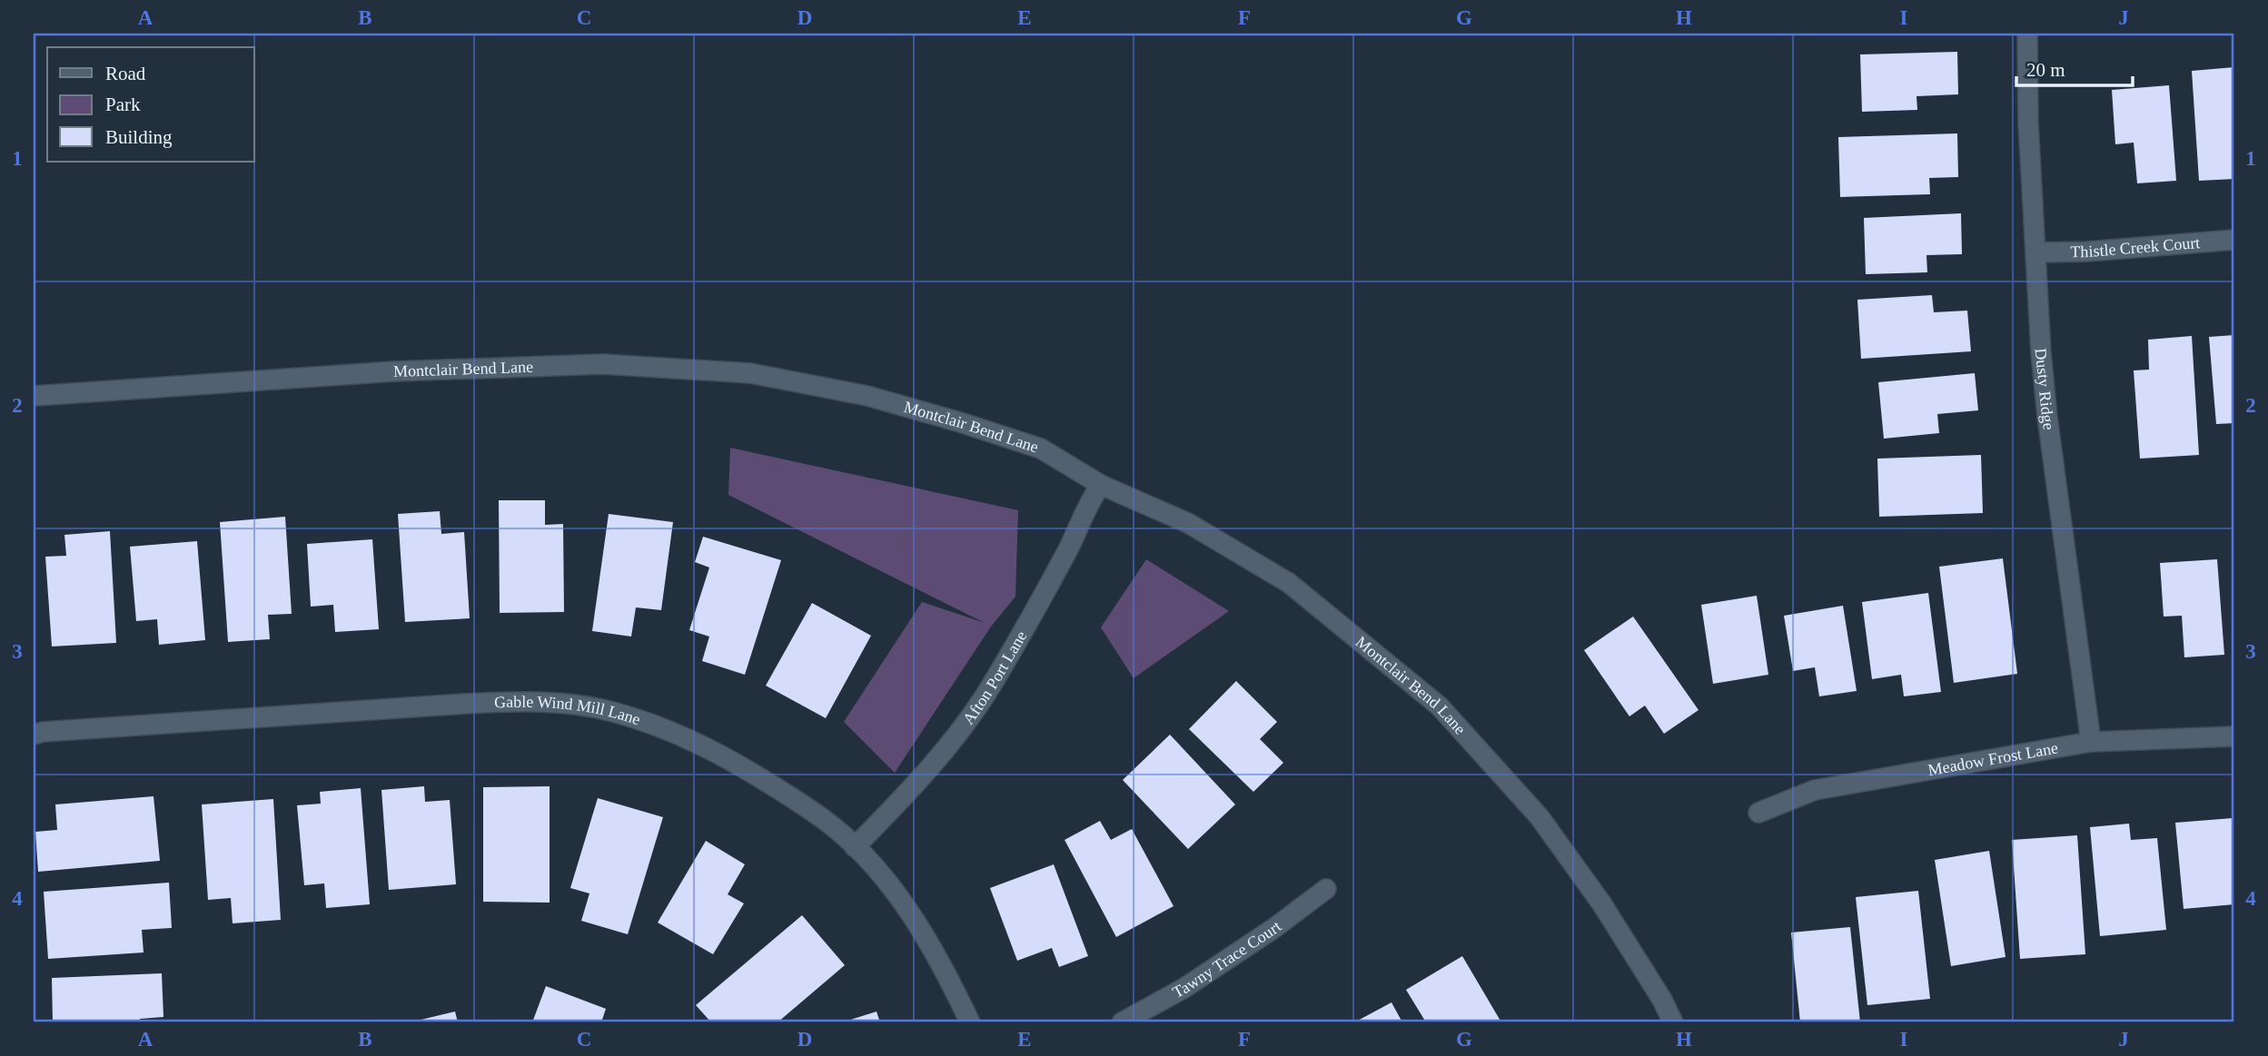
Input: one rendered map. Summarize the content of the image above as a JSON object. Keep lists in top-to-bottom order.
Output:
{
  "streets": {
    "street": [
      "Thistle Creek Court",
      "Montclair Bend Lane",
      "Dusty Ridge",
      "Afton Port Lane",
      "Gable Wind Mill Lane",
      "Meadow Frost Lane",
      "Tawny Trace Court"
    ]
  },
  "crossings": [
    ["Thistle Creek Court", "Dusty Ridge"],
    ["Montclair Bend Lane", "Afton Port Lane"],
    ["Dusty Ridge", "Meadow Frost Lane"],
    ["Afton Port Lane", "Gable Wind Mill Lane"]
  ],
  "legend": ["Road", "Park", "Building"],
  "scale_bar": "20 m",
  "grid": {
    "columns": [
      "A",
      "B",
      "C",
      "D",
      "E",
      "F",
      "G",
      "H",
      "I",
      "J"
    ],
    "rows": [
      "1",
      "2",
      "3",
      "4"
    ]
  }
}
